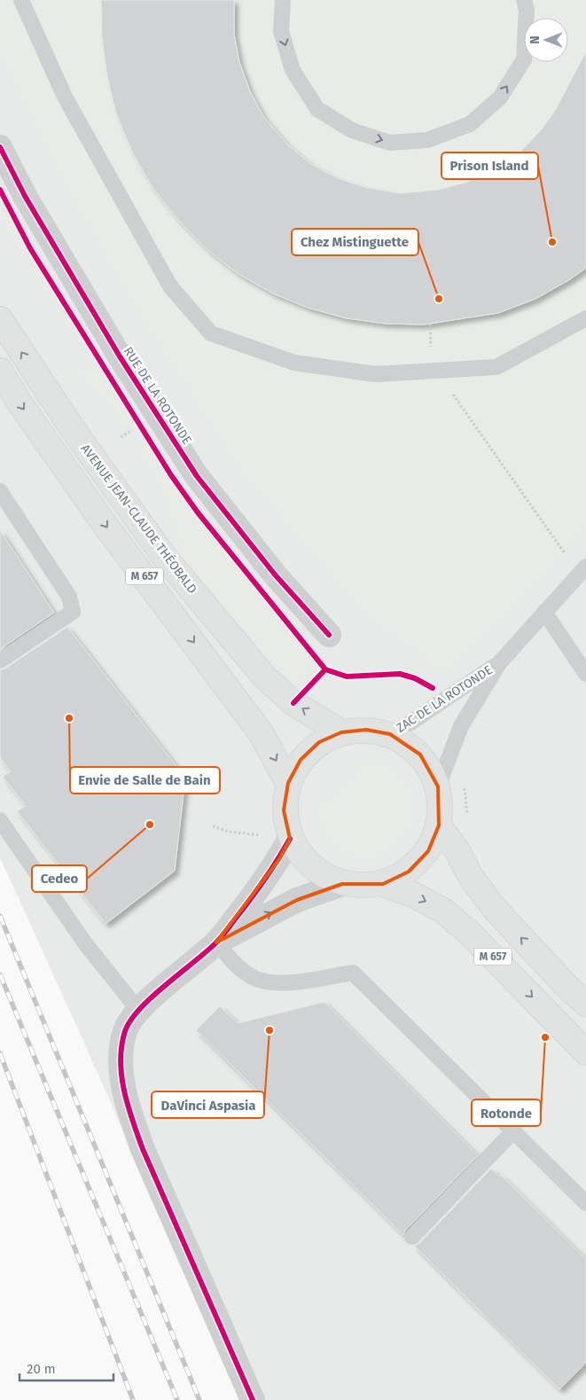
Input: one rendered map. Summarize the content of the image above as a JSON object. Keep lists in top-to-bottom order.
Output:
{
  "streets": {
    "main road": ["AVENUE JEAN-CLAUDE THÉOBALD", "M 657"],
    "street": ["RUE DE LA ROTONDE"],
    "lane": ["ZAC DE LA ROTONDE"]
  },
  "crossings": [
    ["AVENUE JEAN-CLAUDE THÉOBALD", "M 657"],
    ["AVENUE JEAN-CLAUDE THÉOBALD", "ZAC DE LA ROTONDE"],
    ["M 657", "ZAC DE LA ROTONDE"]
  ],
  "places": [
    "Prison Island",
    "Chez Mistinguette",
    "Envie de Salle de Bain",
    "Cedeo",
    "DaVinci Aspasia",
    "Rotonde"
  ],
  "scale_bar": "20 m",
  "north": "left"
}
